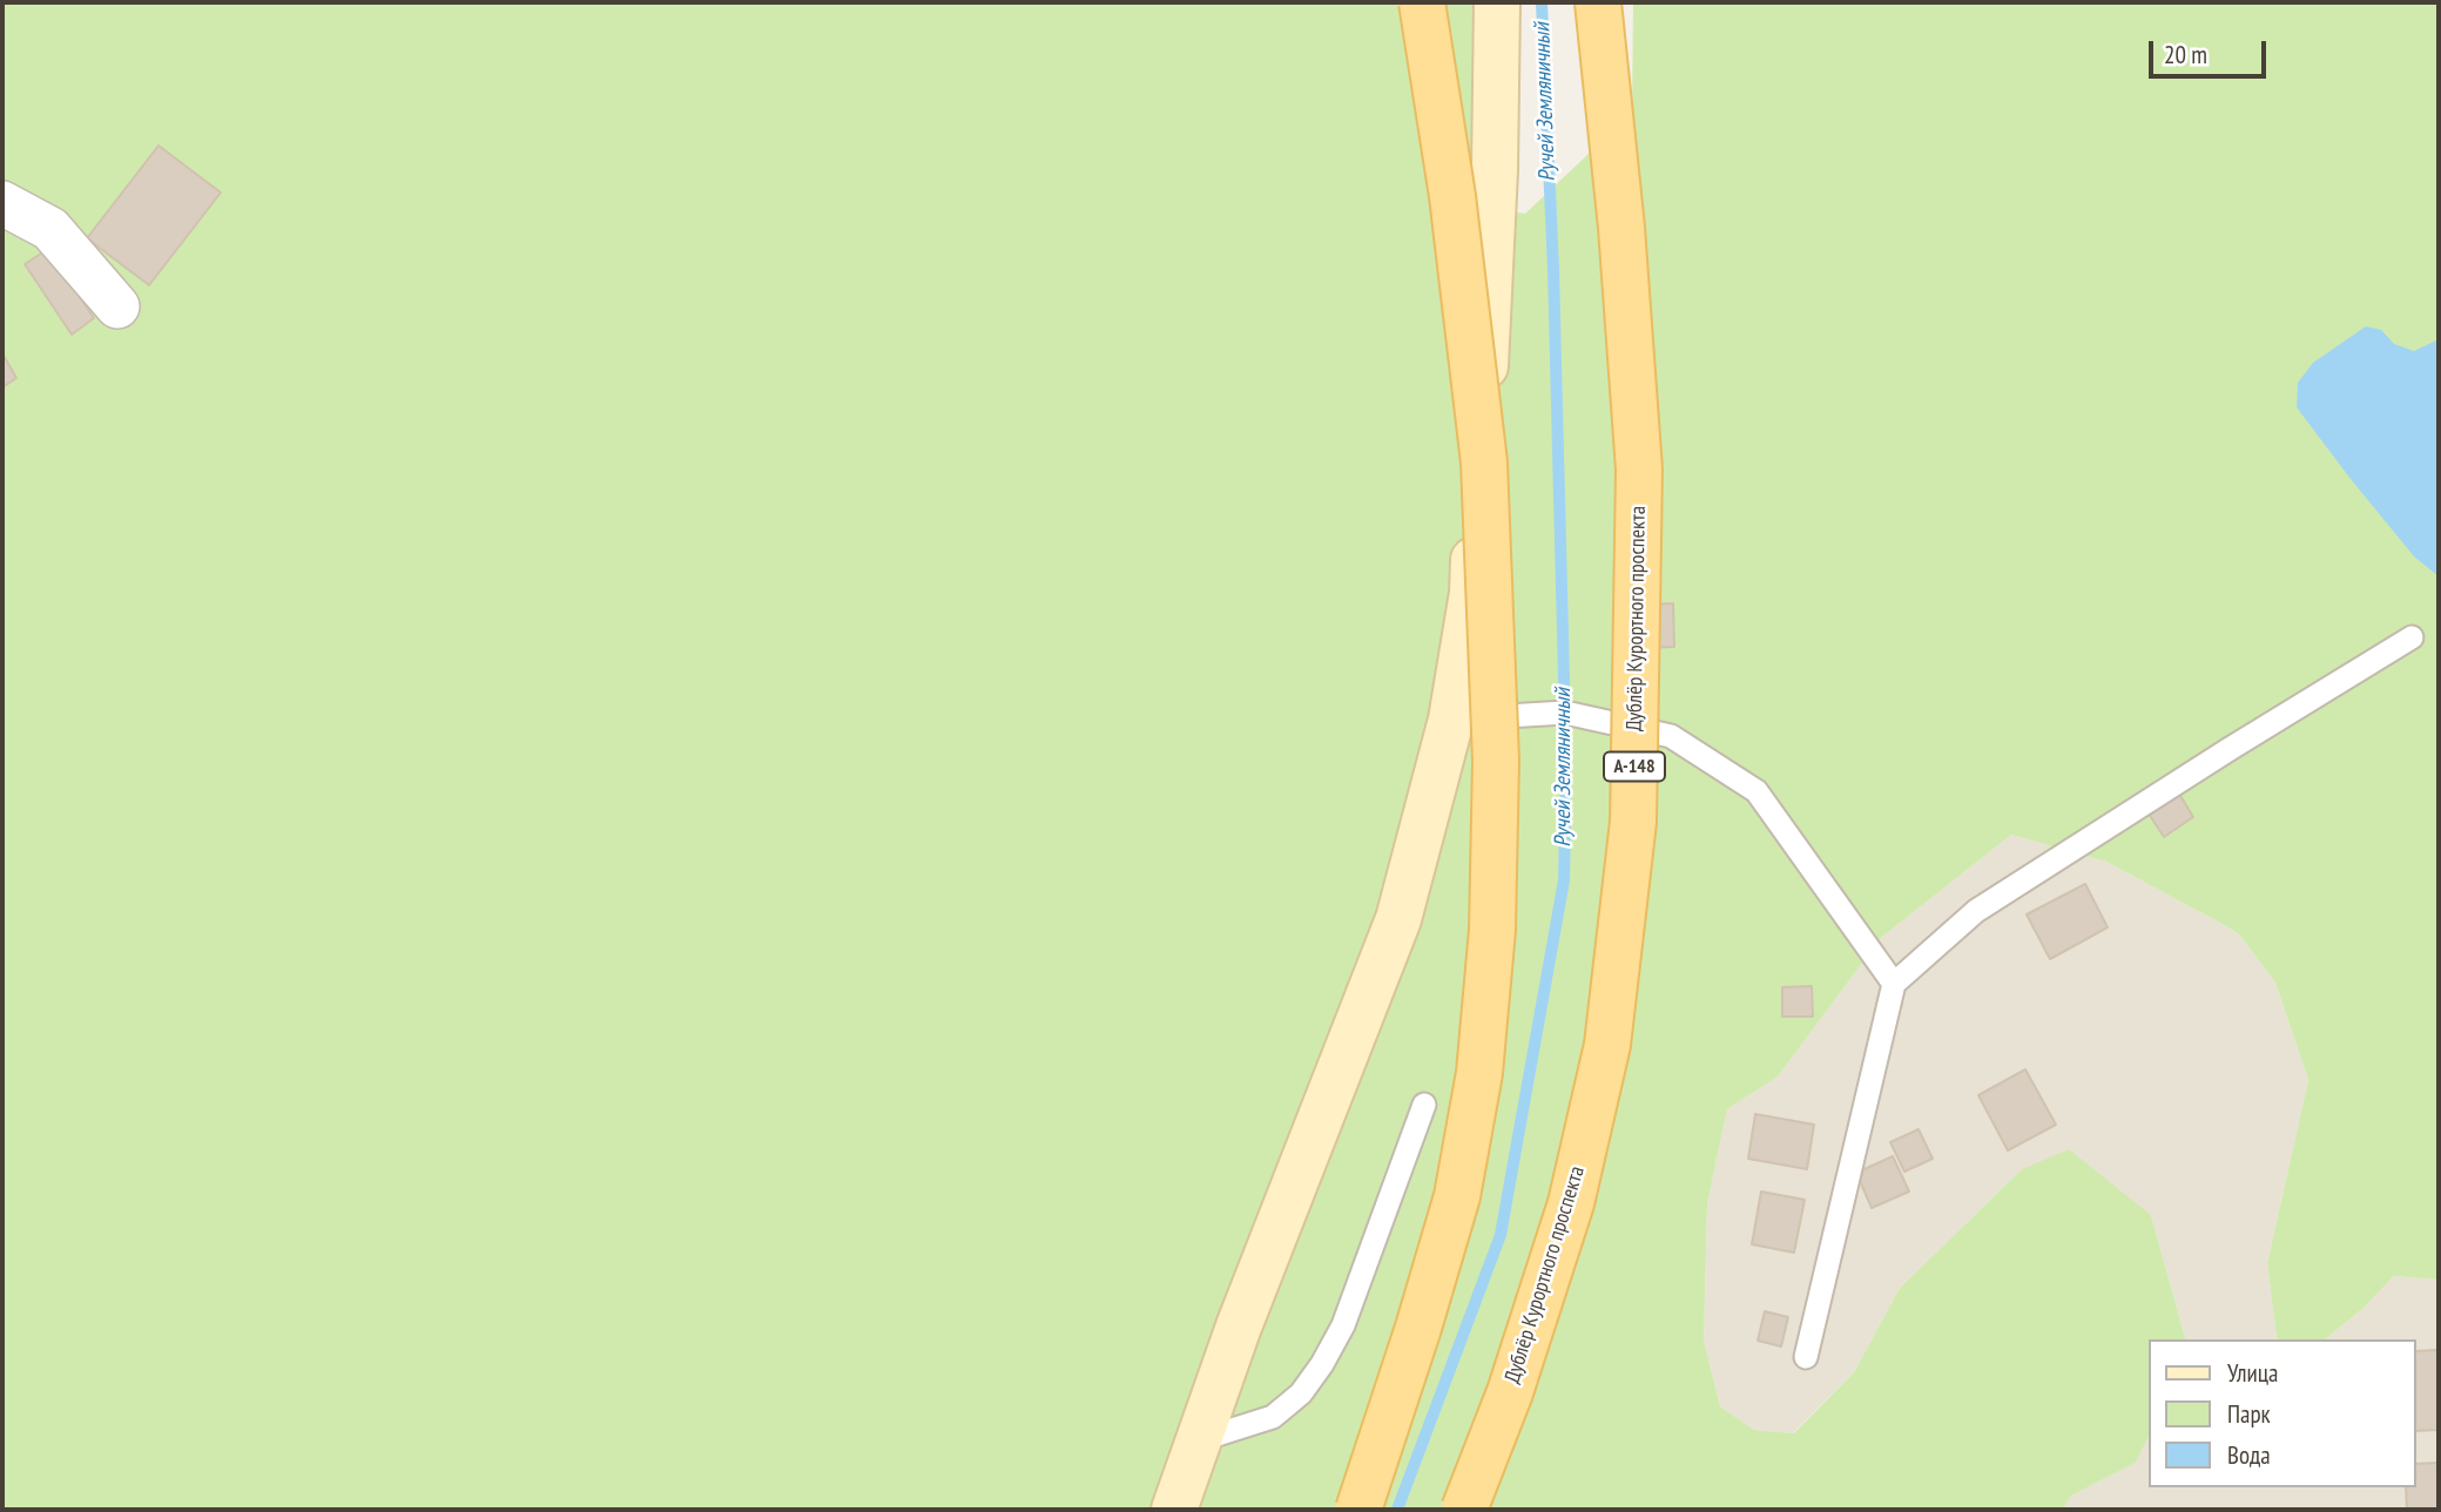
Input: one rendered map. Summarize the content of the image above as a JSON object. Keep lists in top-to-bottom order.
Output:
{
  "streets": {
    "main road": ["Дублёр Курортного проспекта", "А-148"]
  },
  "water": ["Ручей Земляничный"],
  "legend": ["Улица", "Парк", "Вода"],
  "scale_bar": "20 m"
}
